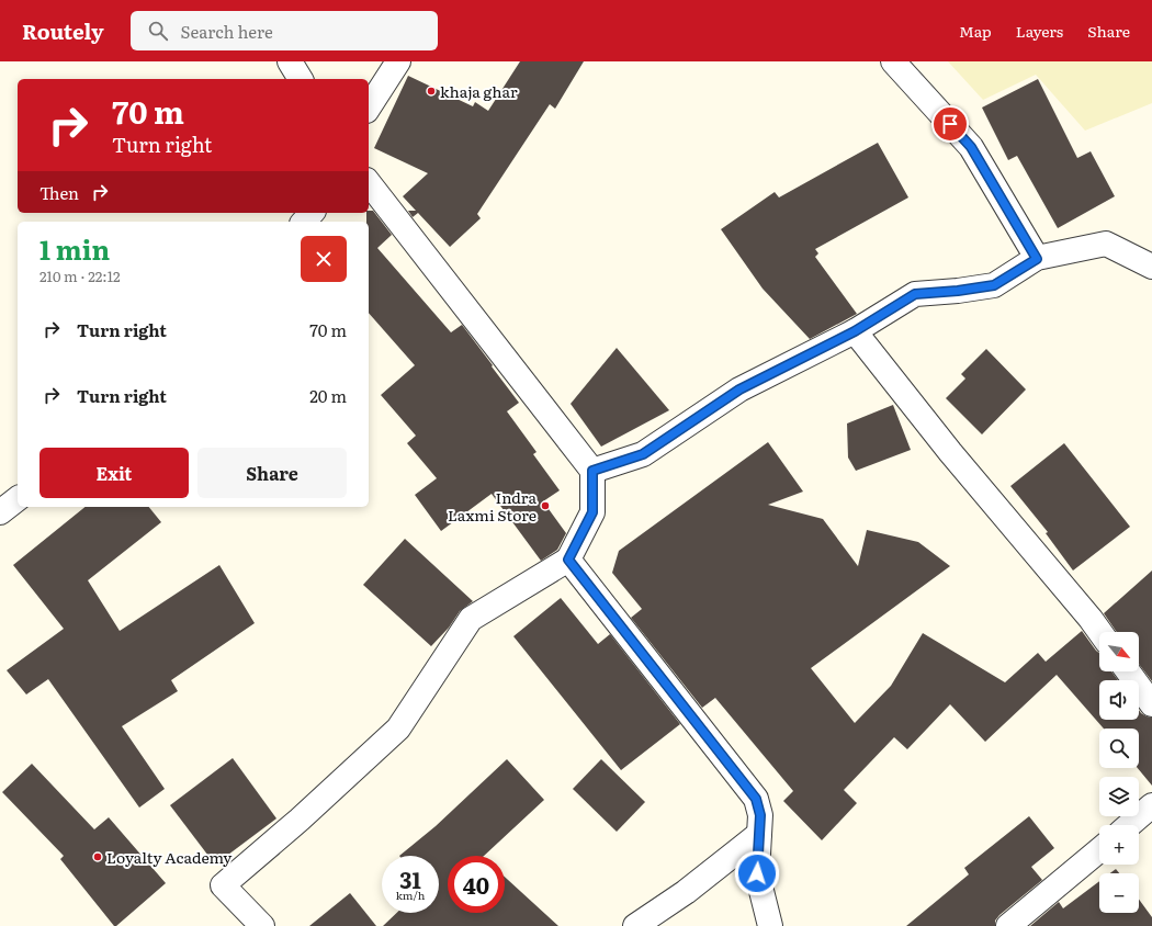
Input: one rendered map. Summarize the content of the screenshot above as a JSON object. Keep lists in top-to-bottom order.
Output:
{
  "places": ["khaja ghar", "Indra Laxmi Store", "Loyalty Academy"],
  "north": "bottom right",
  "page": {
    "header": "Routely",
    "search": "Search here",
    "nav": ["Map", "Layers", "Share"],
    "turn": ["70 m", "Turn right"],
    "then": "Then",
    "heading": ["1 min", "210 m · 22:12"],
    "list": [
      {
        "name": "Turn right",
        "value": "70 m"
      },
      {
        "name": "Turn right",
        "value": "20 m"
      }
    ],
    "buttons": ["Exit", "Share"],
    "map_buttons": ["+", "−"],
    "speed": "31 km/h",
    "limit": "40"
  }
}
